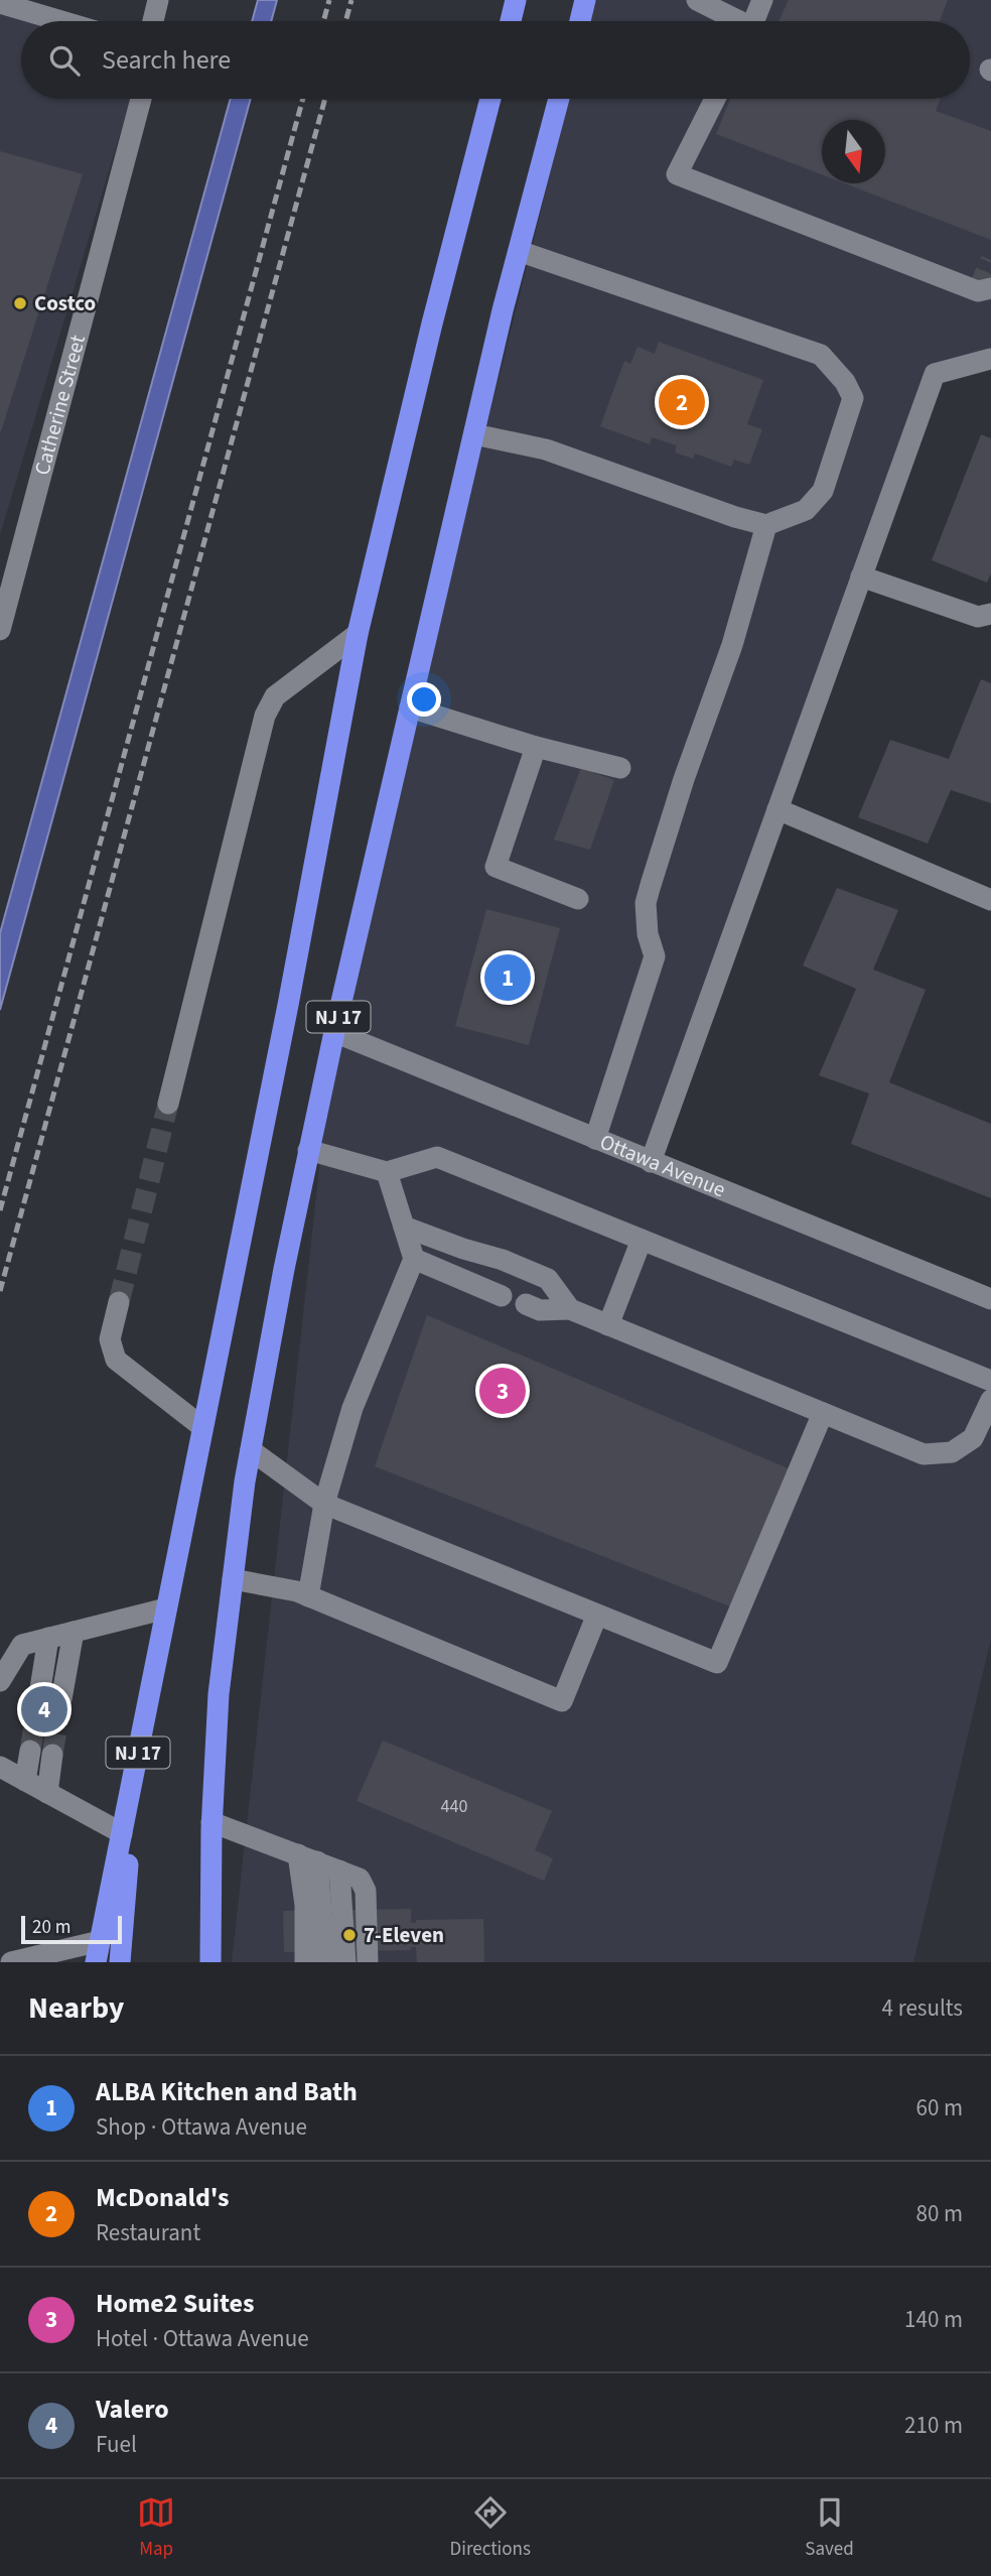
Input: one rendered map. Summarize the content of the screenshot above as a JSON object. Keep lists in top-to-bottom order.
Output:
{
  "streets": {
    "highway": ["NJ 17"],
    "street": ["Catherine Street", "Ottawa Avenue"]
  },
  "crossings": [
    ["NJ 17", "Ottawa Avenue"]
  ],
  "places": ["Costco", "7-Eleven"],
  "house_numbers": ["440"],
  "scale_bar": "20 m",
  "north": "bottom",
  "page": {
    "search": "Search here",
    "pins": [
      "2",
      "1",
      "3",
      "4"
    ],
    "scale": "20 m",
    "heading": ["Nearby", "4 results"],
    "list": [
      {
        "mark": "1",
        "name": "ALBA Kitchen and Bath",
        "note": "Shop · Ottawa Avenue",
        "value": "60 m"
      },
      {
        "mark": "2",
        "name": "McDonald's",
        "note": "Restaurant",
        "value": "80 m"
      },
      {
        "mark": "3",
        "name": "Home2 Suites",
        "note": "Hotel · Ottawa Avenue",
        "value": "140 m"
      },
      {
        "mark": "4",
        "name": "Valero",
        "note": "Fuel",
        "value": "210 m"
      }
    ],
    "nav": ["Map", "Directions", "Saved"]
  }
}
